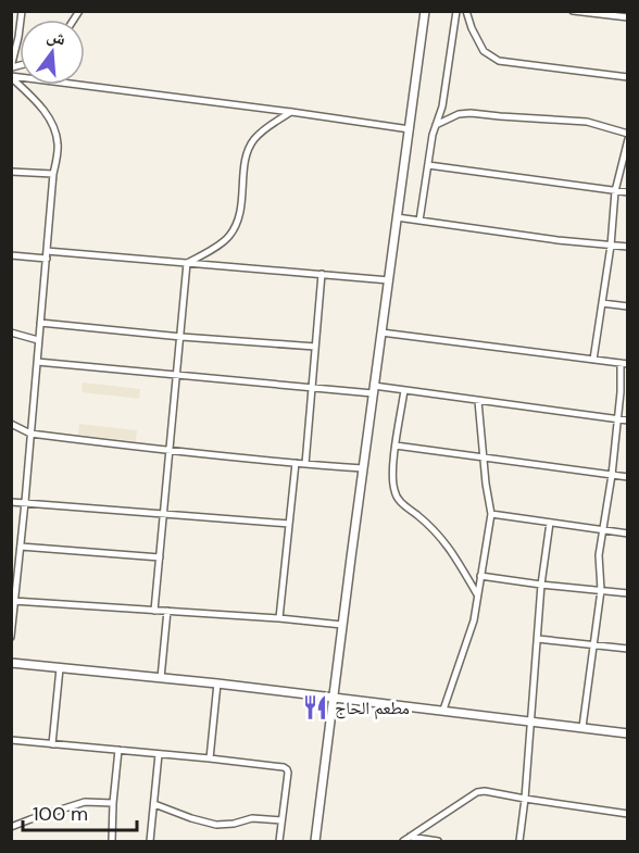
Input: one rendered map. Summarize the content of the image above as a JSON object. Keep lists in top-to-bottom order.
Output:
{
  "places": {
    "restaurant": ["مطعم الحاج"]
  },
  "scale_bar": "100 m",
  "north": "top"
}
